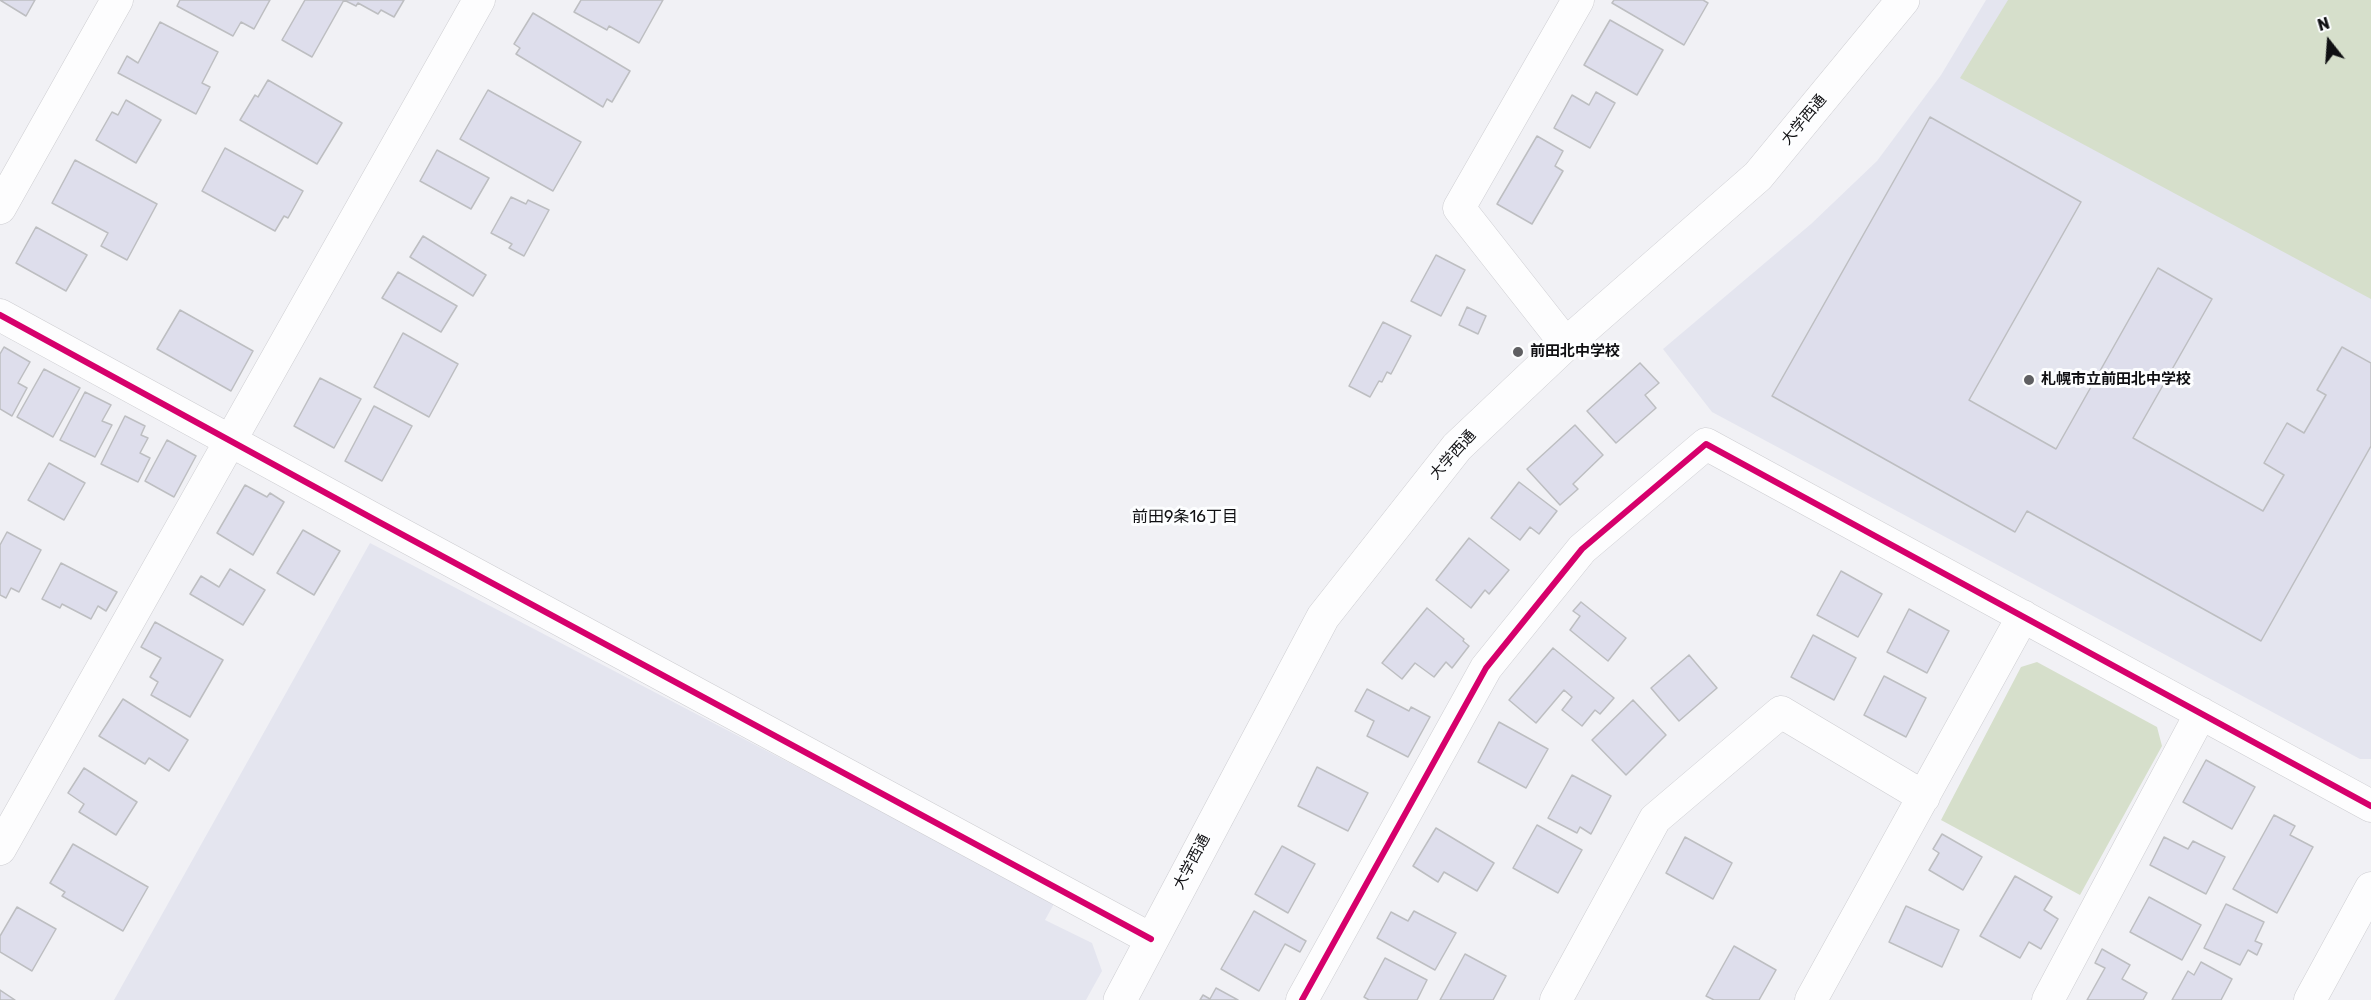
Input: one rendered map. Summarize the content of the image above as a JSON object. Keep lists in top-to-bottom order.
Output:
{
  "streets": {
    "street": ["大学西通"]
  },
  "districts": ["前田9条16丁目"],
  "places": ["前田北中学校", "札幌市立前田北中学校"],
  "north": "top"
}
